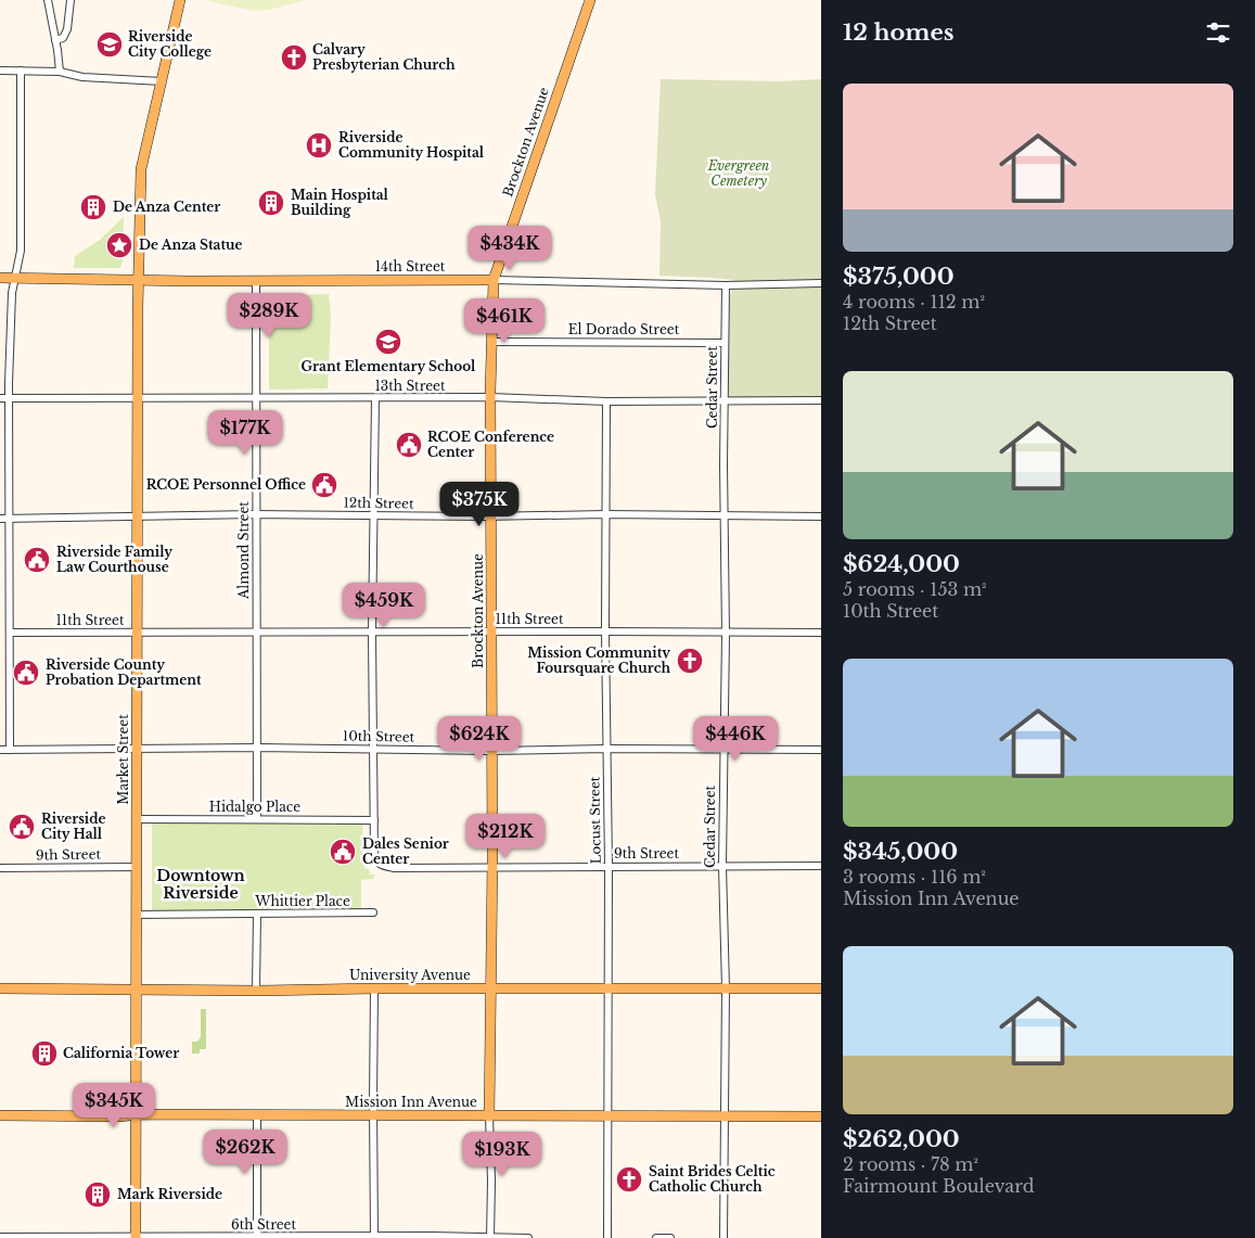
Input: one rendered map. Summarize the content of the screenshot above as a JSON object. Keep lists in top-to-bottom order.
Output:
{
  "streets": {
    "main road": [
      "Brockton Avenue",
      "14th Street",
      "Market Street",
      "University Avenue",
      "Mission Inn Avenue"
    ],
    "street": [
      "El Dorado Street",
      "13th Street",
      "Cedar Street",
      "12th Street",
      "Almond Street",
      "11th Street",
      "10th Street",
      "Hidalgo Place",
      "Locust Street",
      "9th Street",
      "Whittier Place",
      "6th Street"
    ]
  },
  "crossings": [
    ["Brockton Avenue", "14th Street"],
    ["Brockton Avenue", "El Dorado Street"],
    ["Brockton Avenue", "13th Street"],
    ["Brockton Avenue", "12th Street"],
    ["Brockton Avenue", "11th Street"],
    ["Brockton Avenue", "10th Street"],
    ["Brockton Avenue", "9th Street"],
    ["Brockton Avenue", "University Avenue"],
    ["Brockton Avenue", "Mission Inn Avenue"],
    ["Brockton Avenue", "6th Street"],
    ["14th Street", "Cedar Street"],
    ["14th Street", "Almond Street"],
    ["14th Street", "Market Street"],
    ["El Dorado Street", "Cedar Street"],
    ["13th Street", "Cedar Street"],
    ["13th Street", "Almond Street"],
    ["13th Street", "Market Street"],
    ["13th Street", "Locust Street"],
    ["Cedar Street", "12th Street"],
    ["Cedar Street", "11th Street"],
    ["Cedar Street", "10th Street"],
    ["Cedar Street", "9th Street"],
    ["Cedar Street", "University Avenue"],
    ["Cedar Street", "Mission Inn Avenue"],
    ["12th Street", "Almond Street"],
    ["12th Street", "Market Street"],
    ["12th Street", "Locust Street"],
    ["Almond Street", "11th Street"],
    ["Almond Street", "10th Street"],
    ["Almond Street", "Hidalgo Place"],
    ["11th Street", "Market Street"],
    ["11th Street", "Locust Street"],
    ["10th Street", "Market Street"],
    ["10th Street", "Locust Street"],
    ["Market Street", "Hidalgo Place"],
    ["Market Street", "9th Street"],
    ["Market Street", "Whittier Place"],
    ["Market Street", "University Avenue"],
    ["Market Street", "Mission Inn Avenue"],
    ["Market Street", "6th Street"],
    ["Hidalgo Place", "9th Street"],
    ["Locust Street", "9th Street"],
    ["Locust Street", "University Avenue"],
    ["Locust Street", "Mission Inn Avenue"]
  ],
  "districts": ["Downtown Riverside"],
  "parks": ["Evergreen Cemetery"],
  "places": {
    "school or university": ["Riverside City College", "Grant Elementary School"],
    "church": ["Calvary Presbyterian Church", "Mission Community Foursquare Church", "Saint Brides Celtic Catholic Church"],
    "hospital": ["Riverside Community Hospital"],
    "building": [
      "Main Hospital Building",
      "De Anza Center",
      "California Tower",
      "Mark Riverside"
    ],
    "place": ["De Anza Statue"],
    "public building": [
      "RCOE Conference Center",
      "RCOE Personnel Office",
      "Riverside Family Law Courthouse",
      "Riverside County Probation Department",
      "Riverside City Hall",
      "Dales Senior Center"
    ]
  },
  "page": {
    "heading": "12 homes",
    "list": [
      {
        "name": "$375,000",
        "note": "4 rooms · 112 m² · 12th Street"
      },
      {
        "name": "$624,000",
        "note": "5 rooms · 153 m² · 10th Street"
      },
      {
        "name": "$345,000",
        "note": "3 rooms · 116 m² · Mission Inn Avenue"
      },
      {
        "name": "$262,000",
        "note": "2 rooms · 78 m² · Fairmount Boulevard"
      }
    ],
    "price": [
      "$434K",
      "$289K",
      "$461K",
      "$177K",
      "$375K",
      "$459K",
      "$624K",
      "$446K",
      "$212K",
      "$345K",
      "$262K",
      "$193K"
    ]
  }
}
